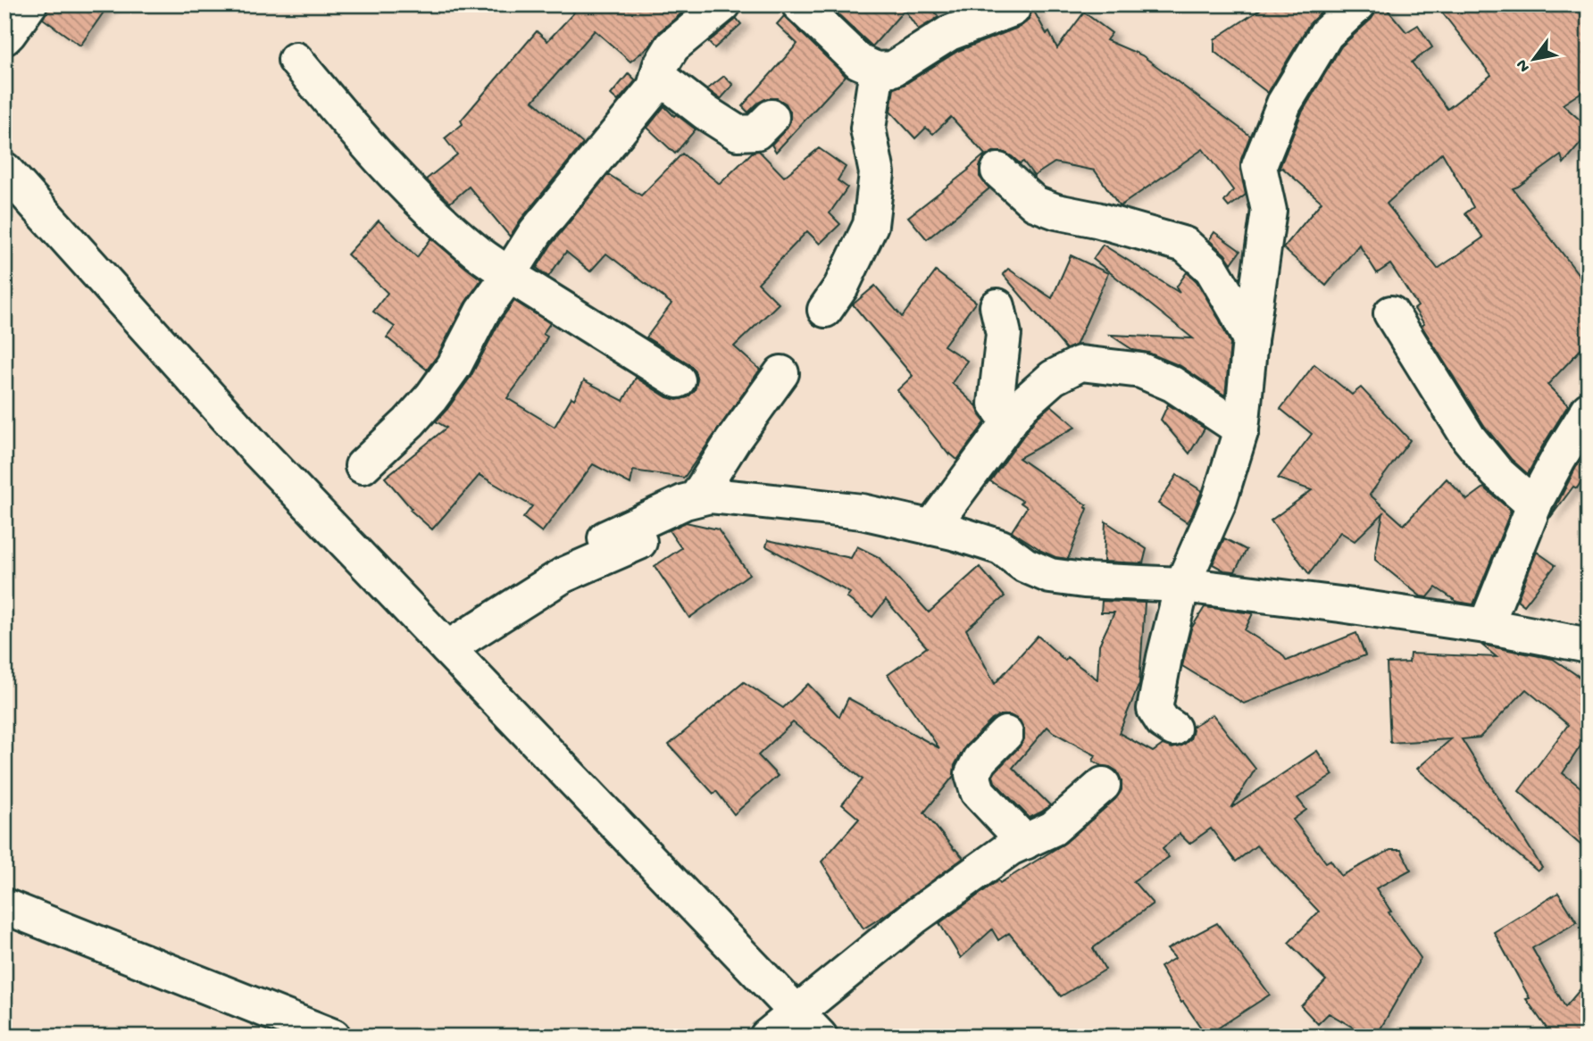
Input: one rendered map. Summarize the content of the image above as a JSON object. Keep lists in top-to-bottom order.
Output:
{
  "north": "bottom left"
}
